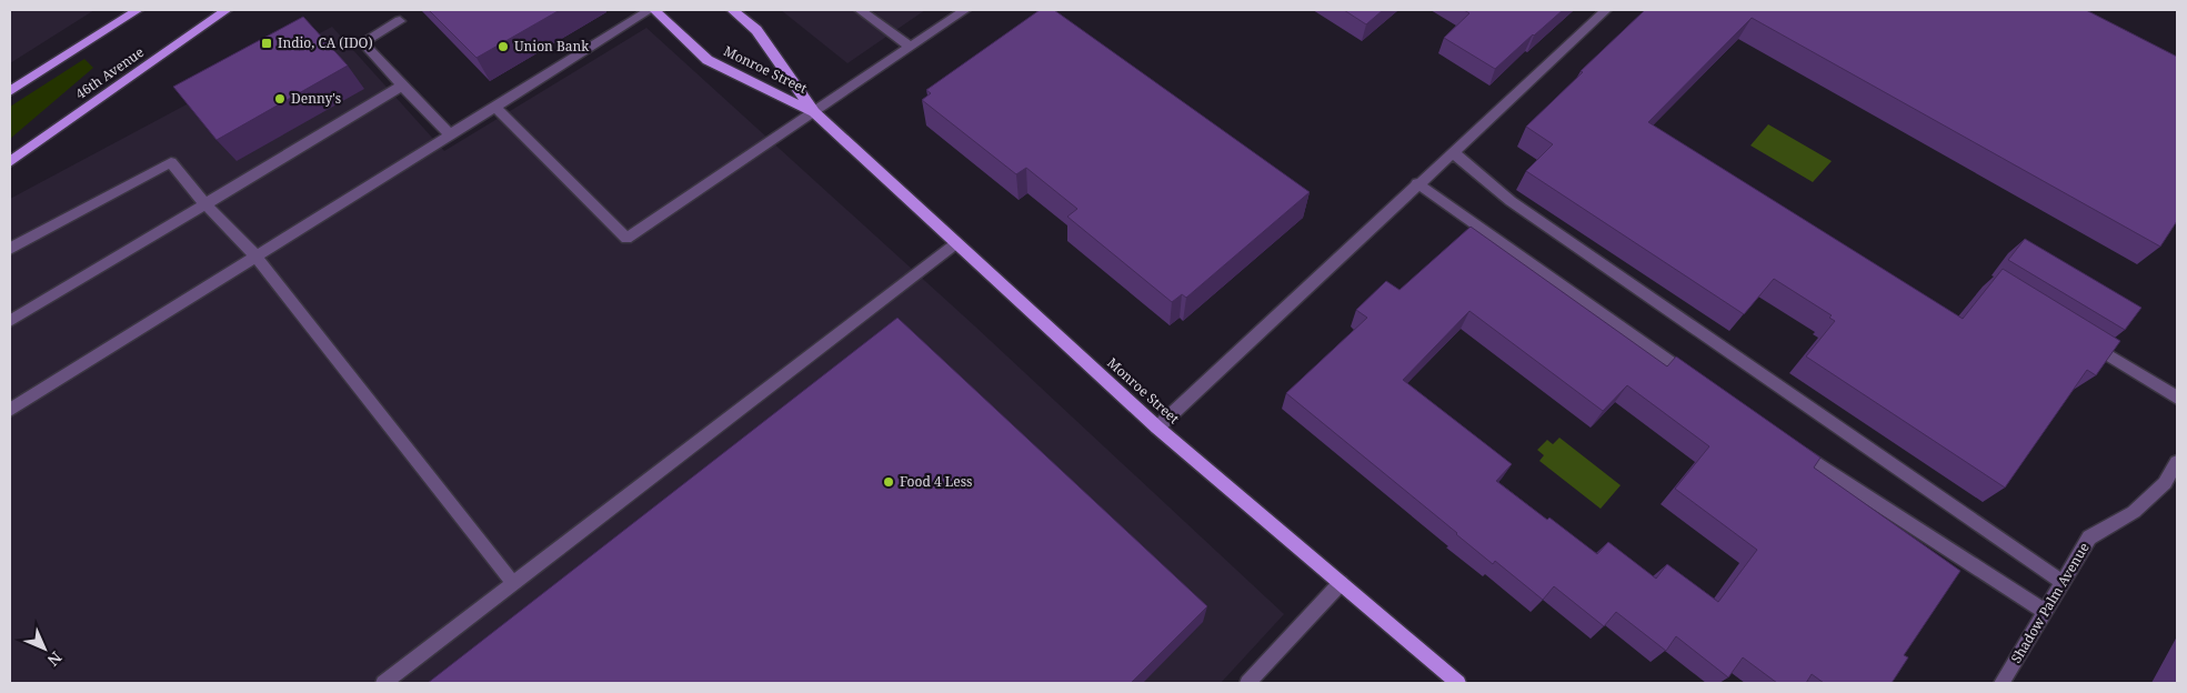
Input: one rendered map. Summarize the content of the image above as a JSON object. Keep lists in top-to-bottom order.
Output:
{
  "streets": {
    "main road": ["Monroe Street", "46th Avenue"],
    "street": ["Shadow Palm Avenue"]
  },
  "places": {
    "transit": ["Indio, CA (IDO)"],
    "other": ["Union Bank", "Denny's", "Food 4 Less"]
  },
  "north": "bottom right"
}
